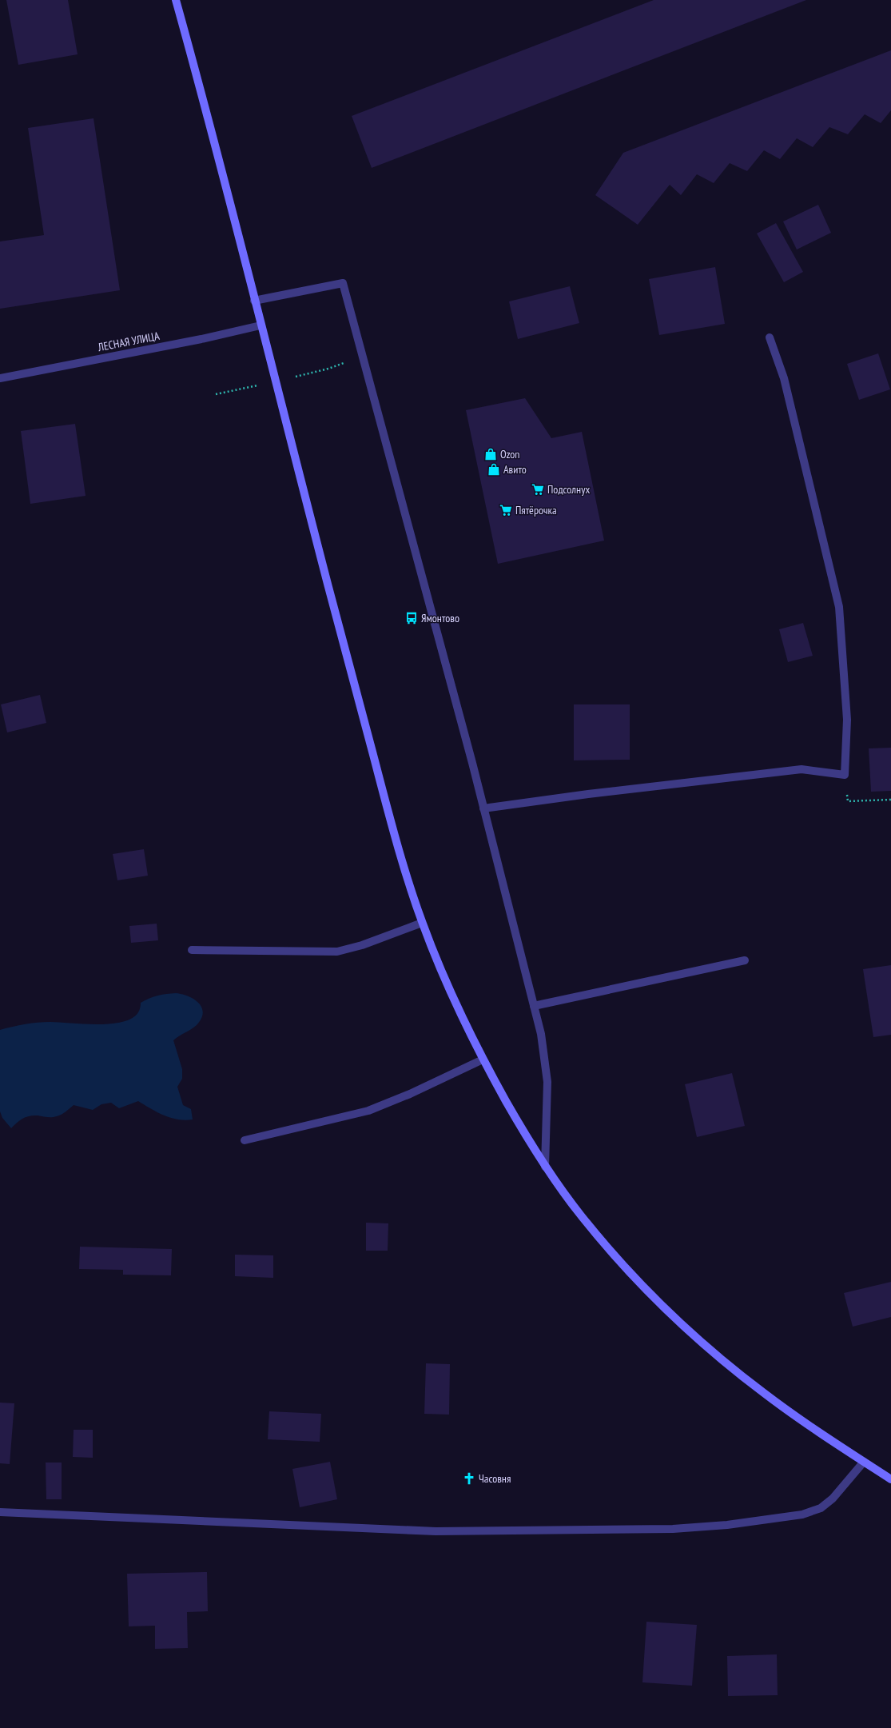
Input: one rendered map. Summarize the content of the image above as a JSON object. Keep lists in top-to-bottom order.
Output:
{
  "streets": {
    "street": ["ЛЕСНАЯ УЛИЦА"]
  },
  "places": {
    "shop": ["Ozon", "Авито"],
    "supermarket": ["Подсолнух", "Пятёрочка"],
    "bus stop": ["Ямонтово"],
    "church": ["Часовня"]
  }
}
